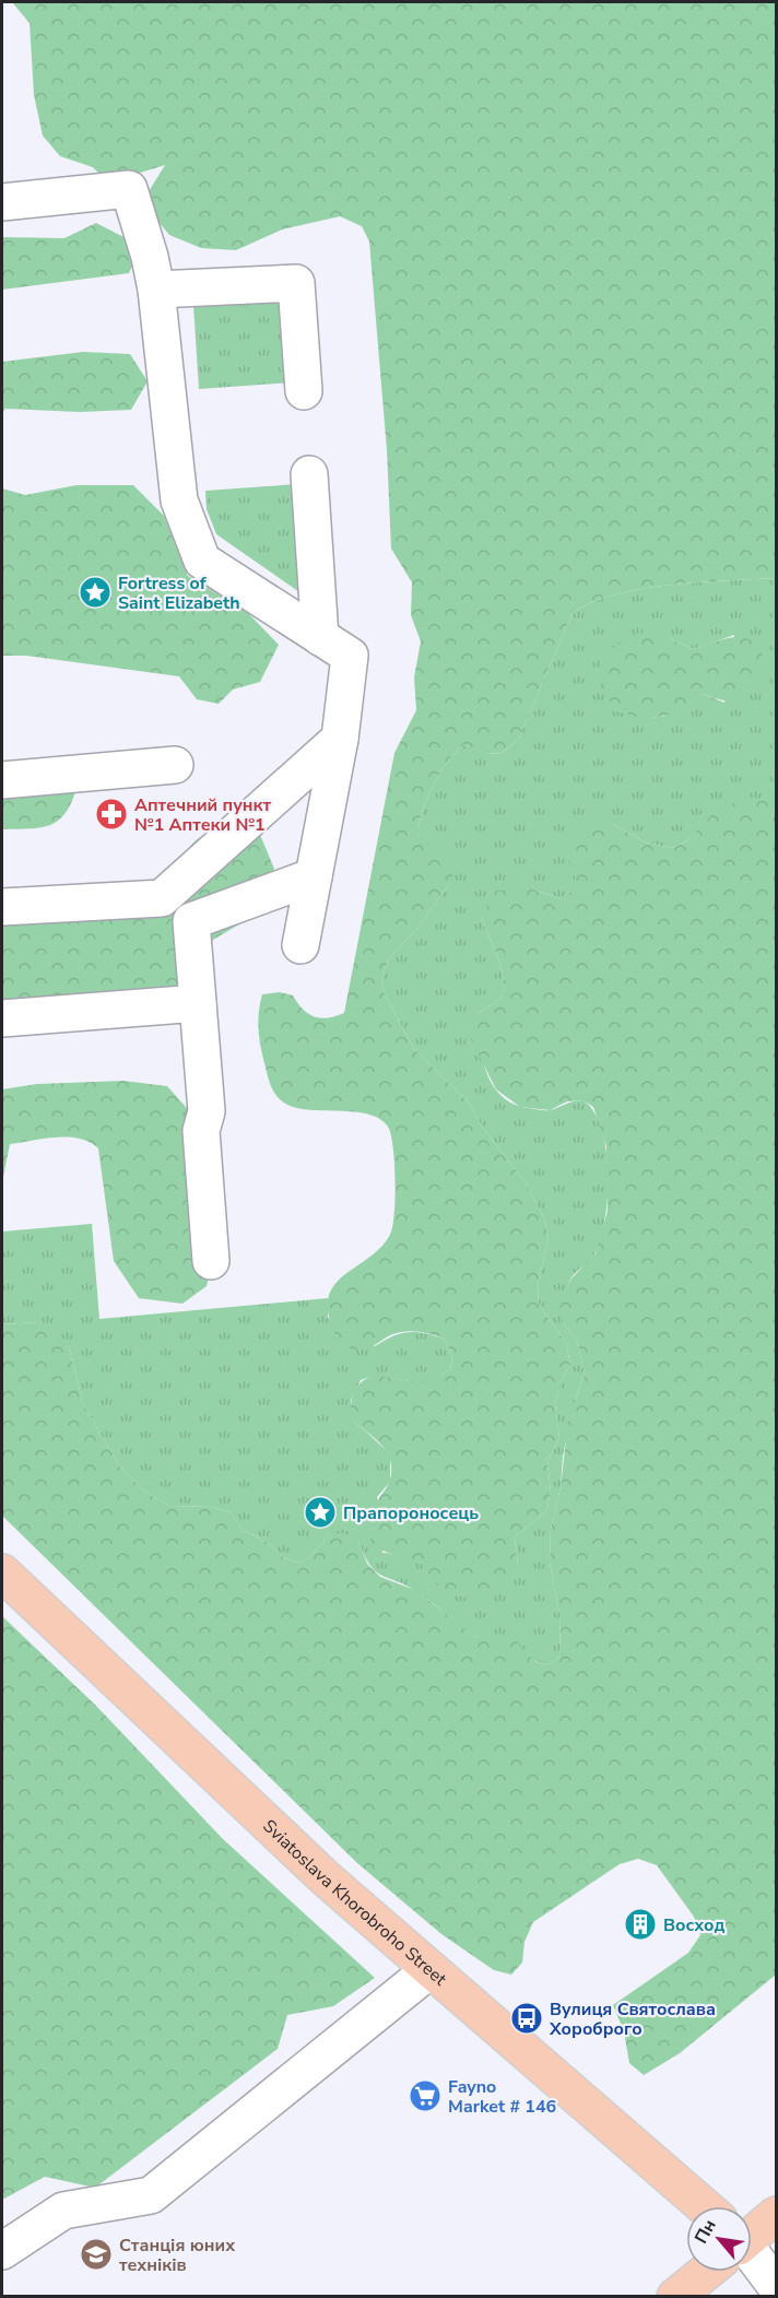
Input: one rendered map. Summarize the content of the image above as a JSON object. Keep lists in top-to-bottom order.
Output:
{
  "streets": {
    "main road": ["Sviatoslava Khorobroho Street"]
  },
  "places": {
    "place": ["Fortress of Saint Elizabeth", "Прапороносець"],
    "pharmacy": ["Аптечний пункт №1 Аптеки №1"],
    "building": ["Восход"],
    "bus stop": ["Вулиця Святослава Хороброго"],
    "supermarket": ["Fayno Market # 146"],
    "school or university": ["Станція юних техніків"]
  },
  "north": "top left"
}
